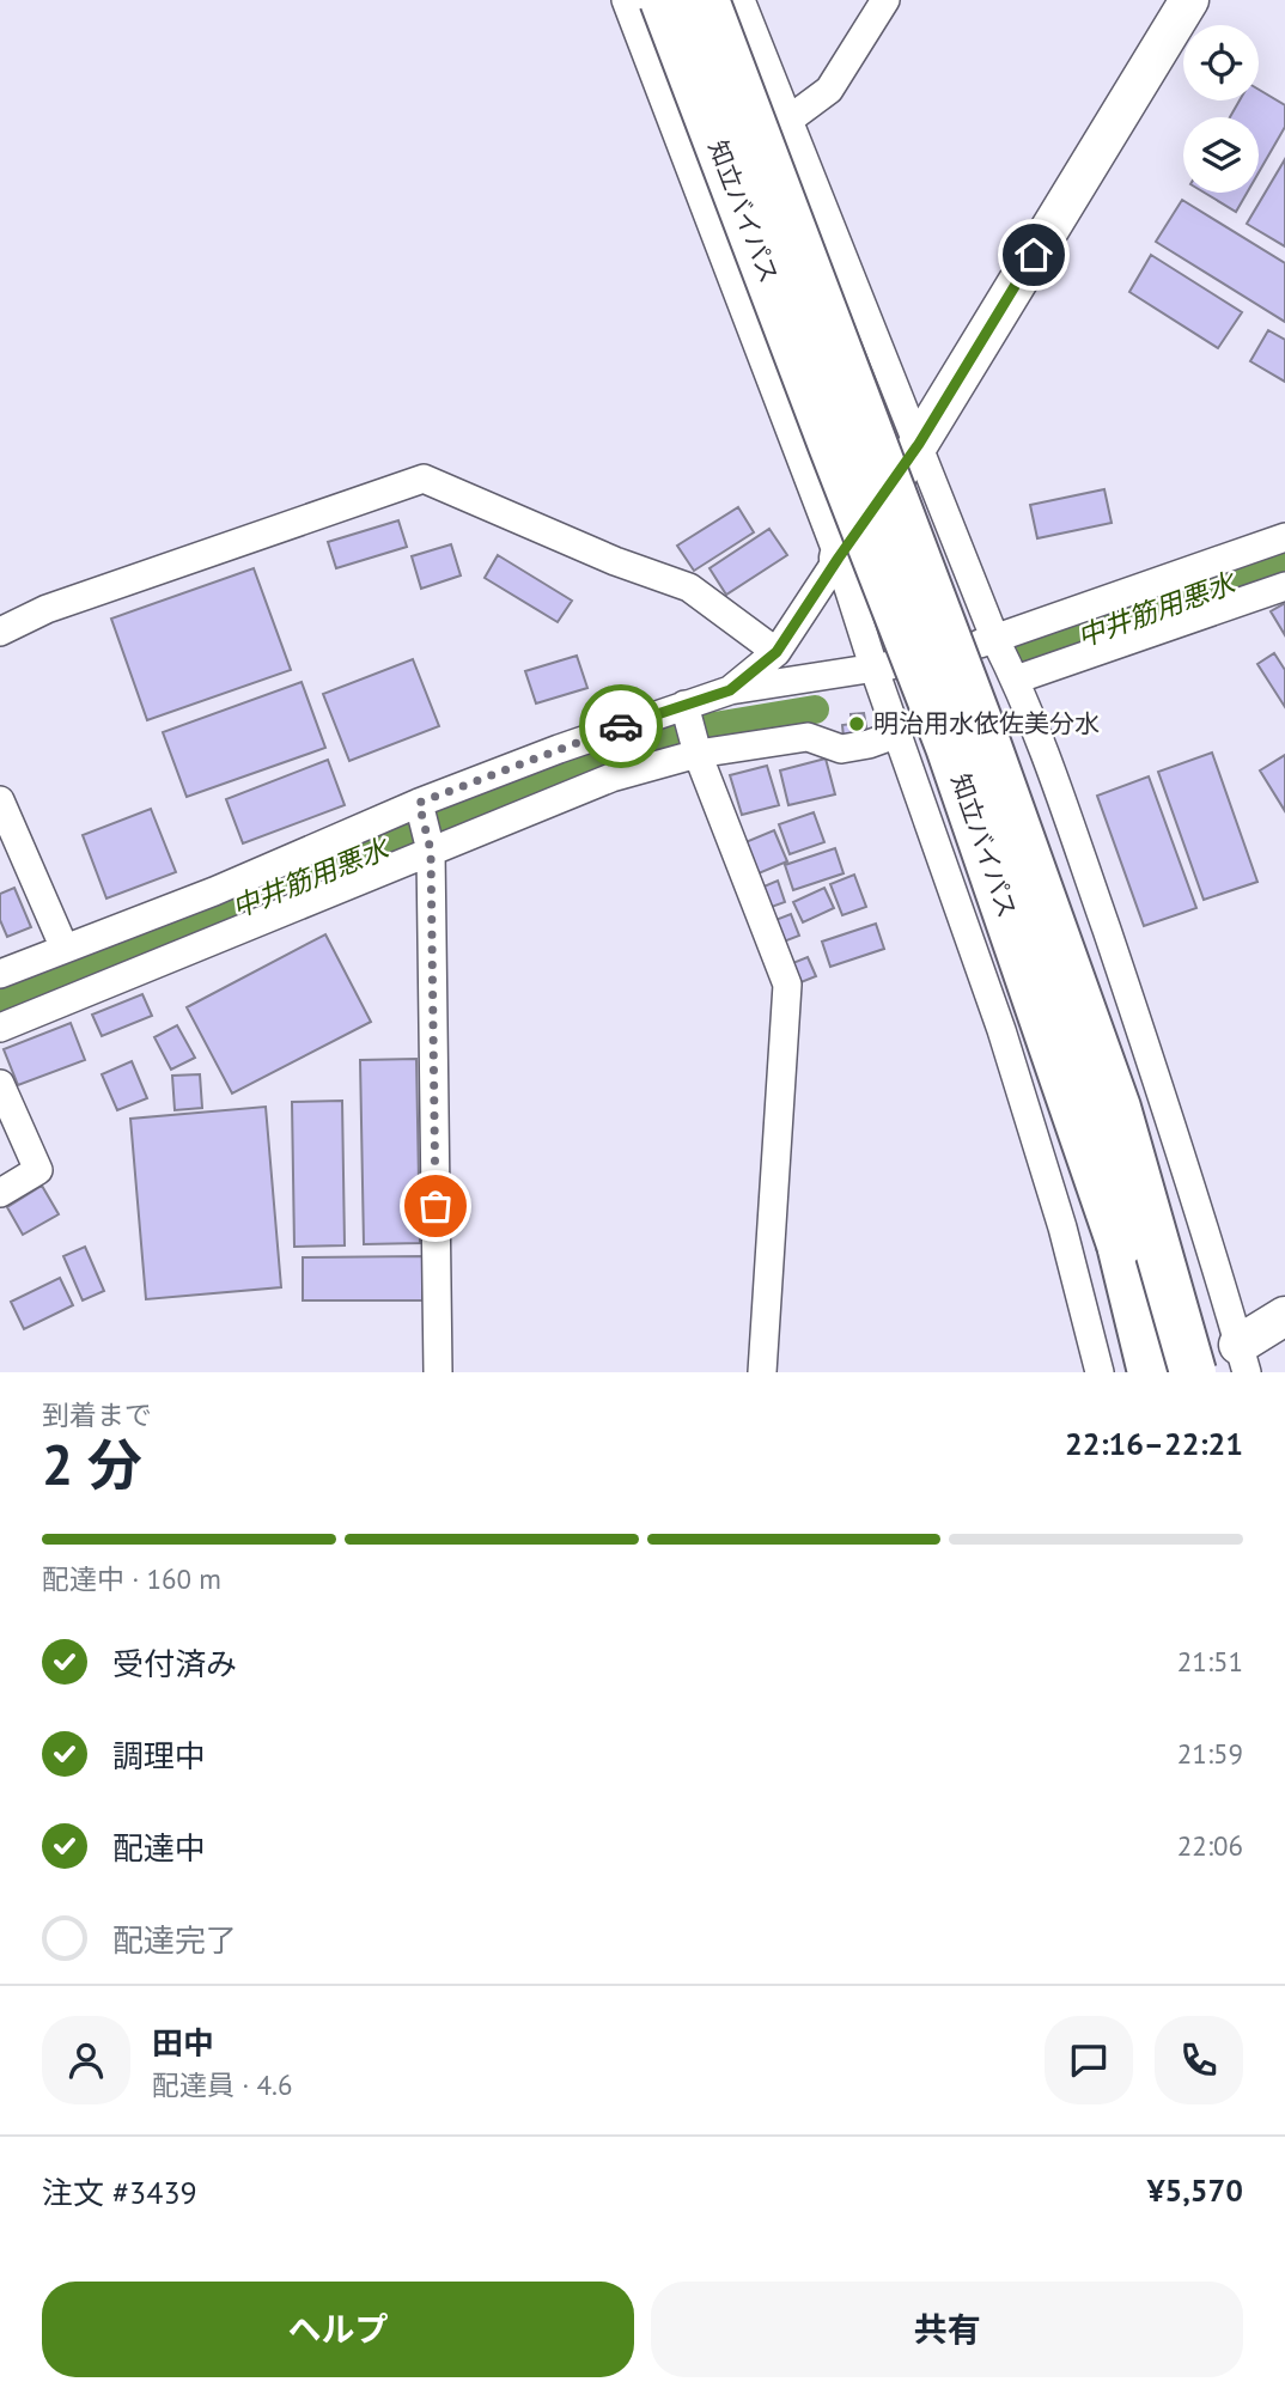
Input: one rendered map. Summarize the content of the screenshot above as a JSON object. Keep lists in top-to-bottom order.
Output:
{
  "streets": {
    "highway": ["知立バイパス"]
  },
  "water": ["中井筋用悪水"],
  "places": ["明治用水依佐美分水"],
  "page": {
    "heading": ["2 分", "到着まで", "22:16–22:21"],
    "panel": [
      "田中",
      "配達員 · 4.6",
      "注文 #3439",
      "¥5,570"
    ],
    "bar": "配達中 · 160 m",
    "list": [
      ["受付済み", "21:51"],
      ["調理中", "21:59"],
      ["配達中", "22:06"],
      "配達完了"
    ],
    "buttons": ["ヘルプ", "共有"]
  }
}
